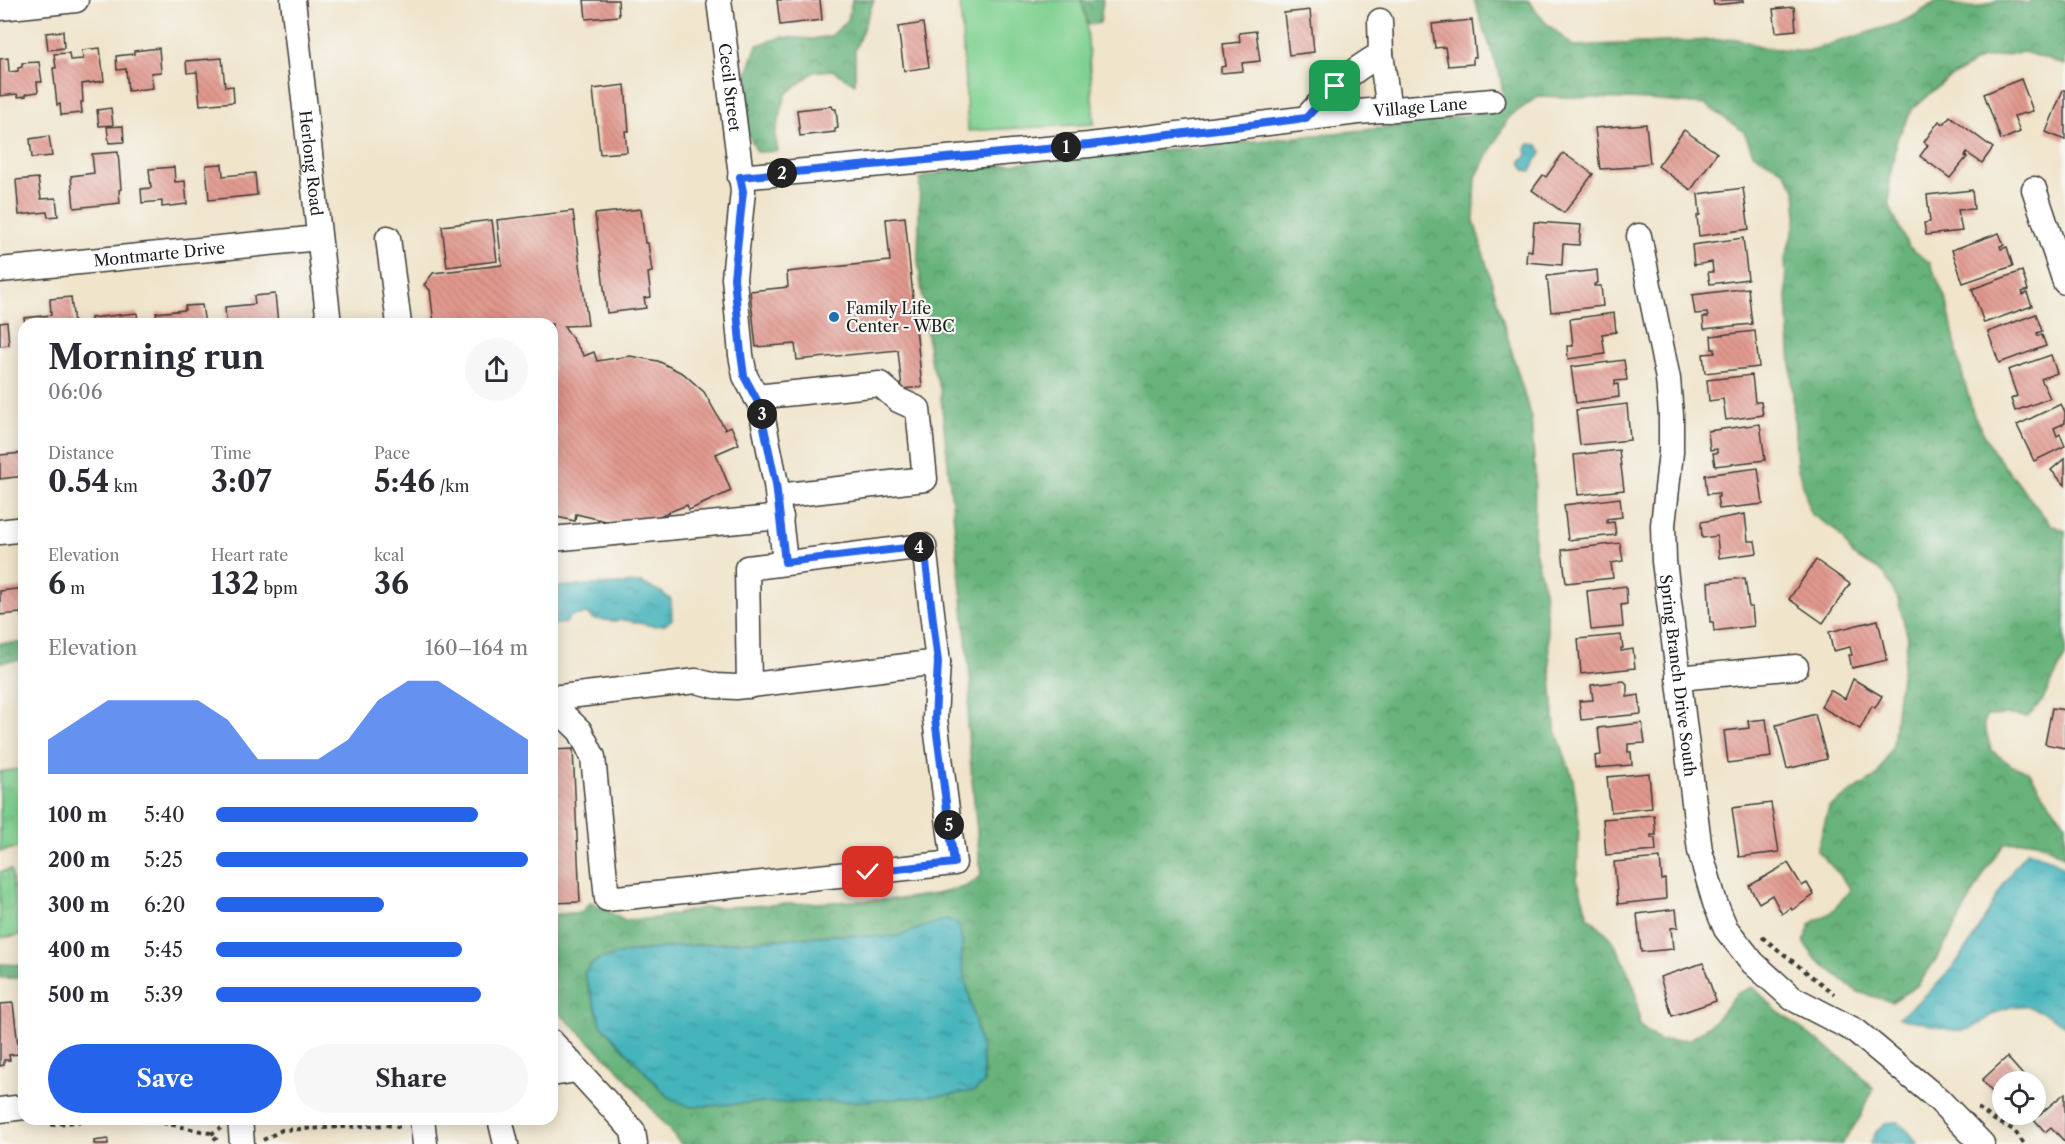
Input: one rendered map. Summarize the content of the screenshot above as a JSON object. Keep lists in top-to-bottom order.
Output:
{
  "streets": {
    "street": [
      "Cecil Street",
      "Village Lane",
      "Herlong Road",
      "Montmarte Drive",
      "Spring Branch Drive South"
    ]
  },
  "crossings": [
    ["Cecil Street", "Village Lane"],
    ["Herlong Road", "Montmarte Drive"]
  ],
  "places": ["Family Life Center - WBC"],
  "page": {
    "pins": [
      "1",
      "2",
      "3",
      "4",
      "5"
    ],
    "heading": ["Morning run", "06:06"],
    "stats": [
      ["Distance", "0.54 km"],
      ["Time", "3:07"],
      ["Pace", "5:46 /km"],
      ["Elevation", "6 m"],
      ["Heart rate", "132 bpm"],
      ["kcal", "36"]
    ],
    "chart": ["Elevation", "160–164 m"],
    "list": [
      {
        "name": "100 m",
        "note": "5:40"
      },
      {
        "name": "200 m",
        "note": "5:25"
      },
      {
        "name": "300 m",
        "note": "6:20"
      },
      {
        "name": "400 m",
        "note": "5:45"
      },
      {
        "name": "500 m",
        "note": "5:39"
      }
    ],
    "buttons": ["Save", "Share"]
  }
}
